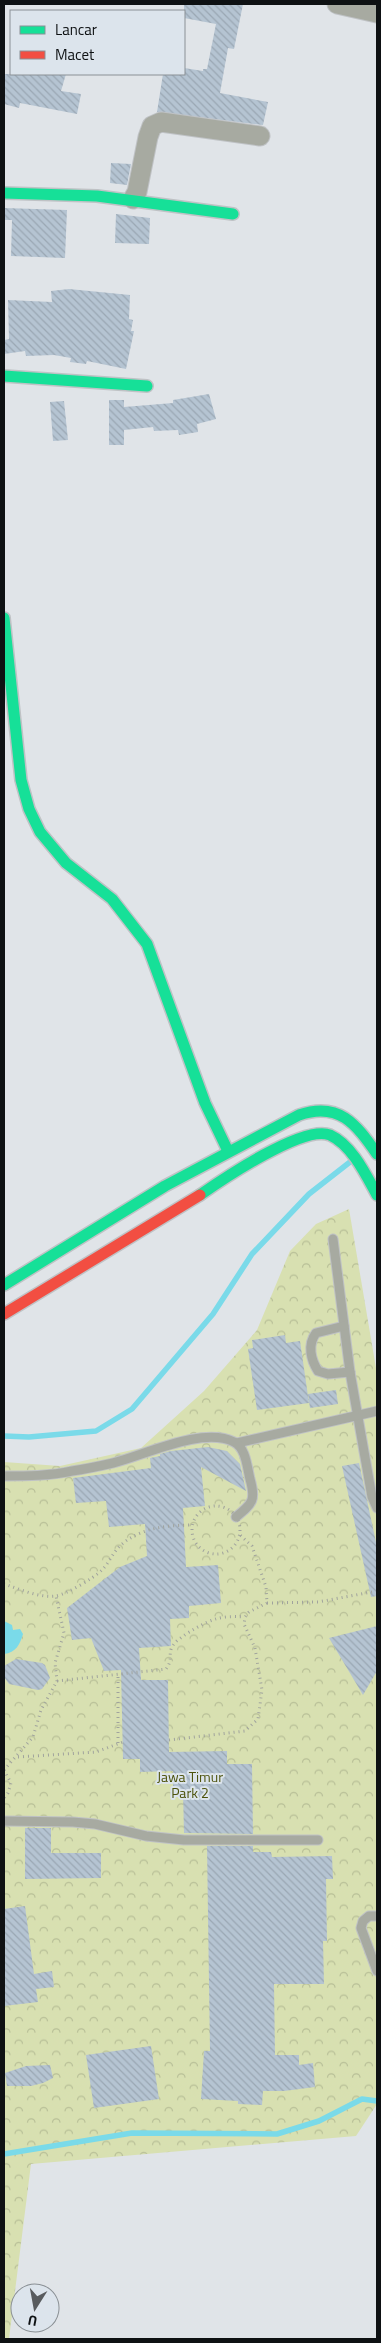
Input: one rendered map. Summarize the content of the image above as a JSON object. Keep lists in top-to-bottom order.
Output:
{
  "parks": ["Jawa Timur Park 2"],
  "legend": ["Lancar", "Macet"],
  "north": "bottom"
}
